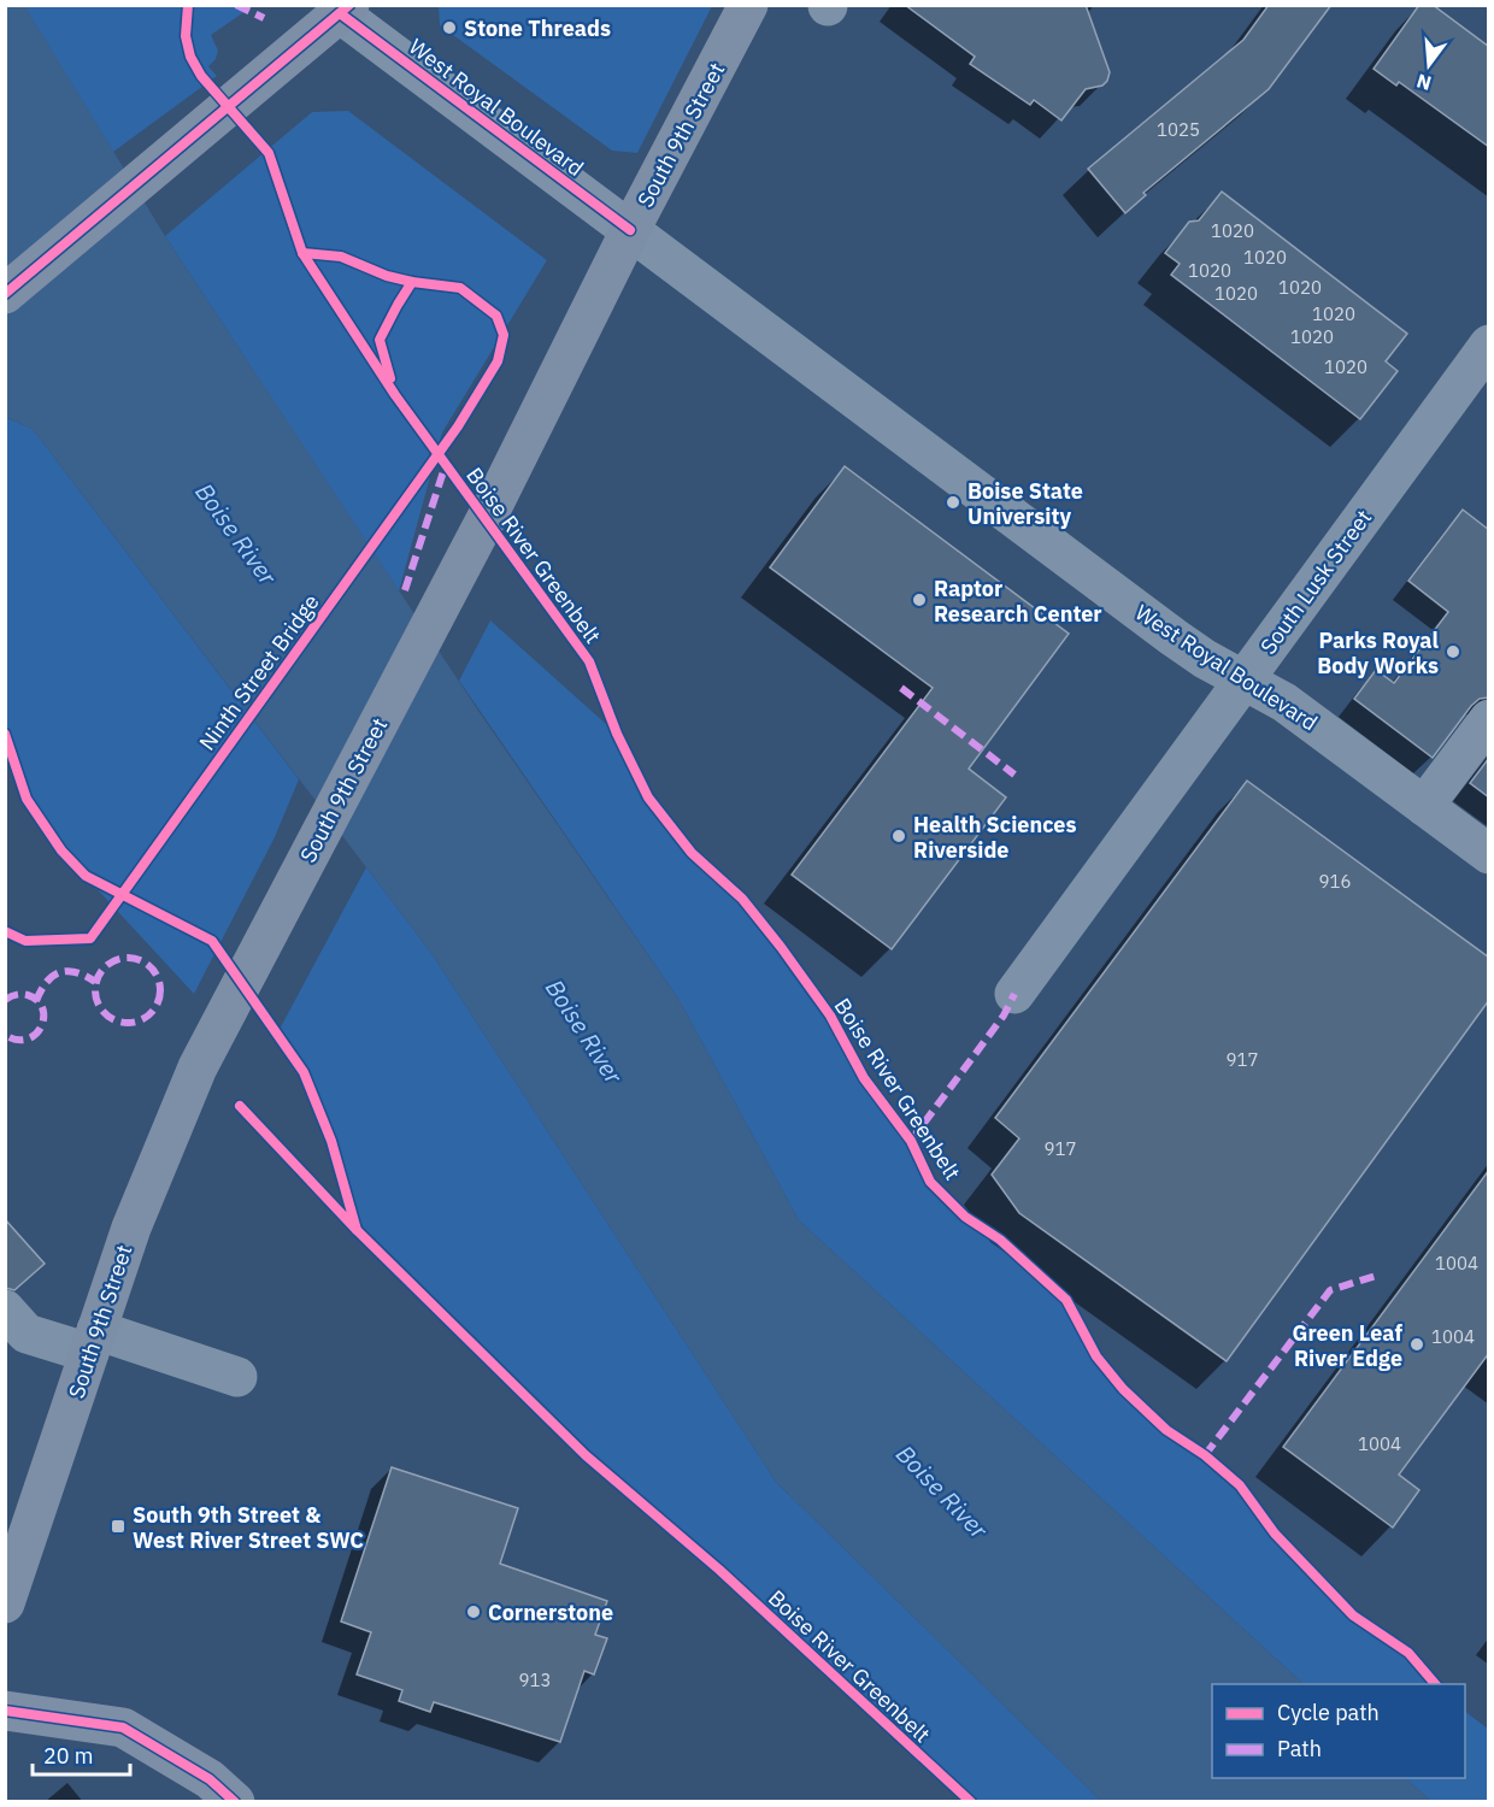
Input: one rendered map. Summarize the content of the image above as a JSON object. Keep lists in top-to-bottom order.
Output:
{
  "streets": {
    "main road": ["South 9th Street"],
    "street": ["West Royal Boulevard", "South Lusk Street"],
    "cycle path": ["Boise River Greenbelt", "Ninth Street Bridge"]
  },
  "crossings": [
    ["West Royal Boulevard", "South 9th Street"],
    ["West Royal Boulevard", "South Lusk Street"]
  ],
  "water": ["Boise River"],
  "places": {
    "other": [
      "Stone Threads",
      "Boise State University",
      "Raptor Research Center",
      "Parks Royal Body Works",
      "Health Sciences Riverside",
      "Green Leaf River Edge",
      "Cornerstone"
    ],
    "transit": ["South 9th Street & West River Street SWC"]
  },
  "house_numbers": [
    "1025",
    "1020",
    "1020",
    "1020",
    "1020",
    "1020",
    "1020",
    "1020",
    "1020",
    "916",
    "917",
    "917",
    "1004",
    "1004",
    "1004",
    "913"
  ],
  "legend": ["Cycle path", "Path"],
  "scale_bar": "20 m",
  "north": "bottom"
}
